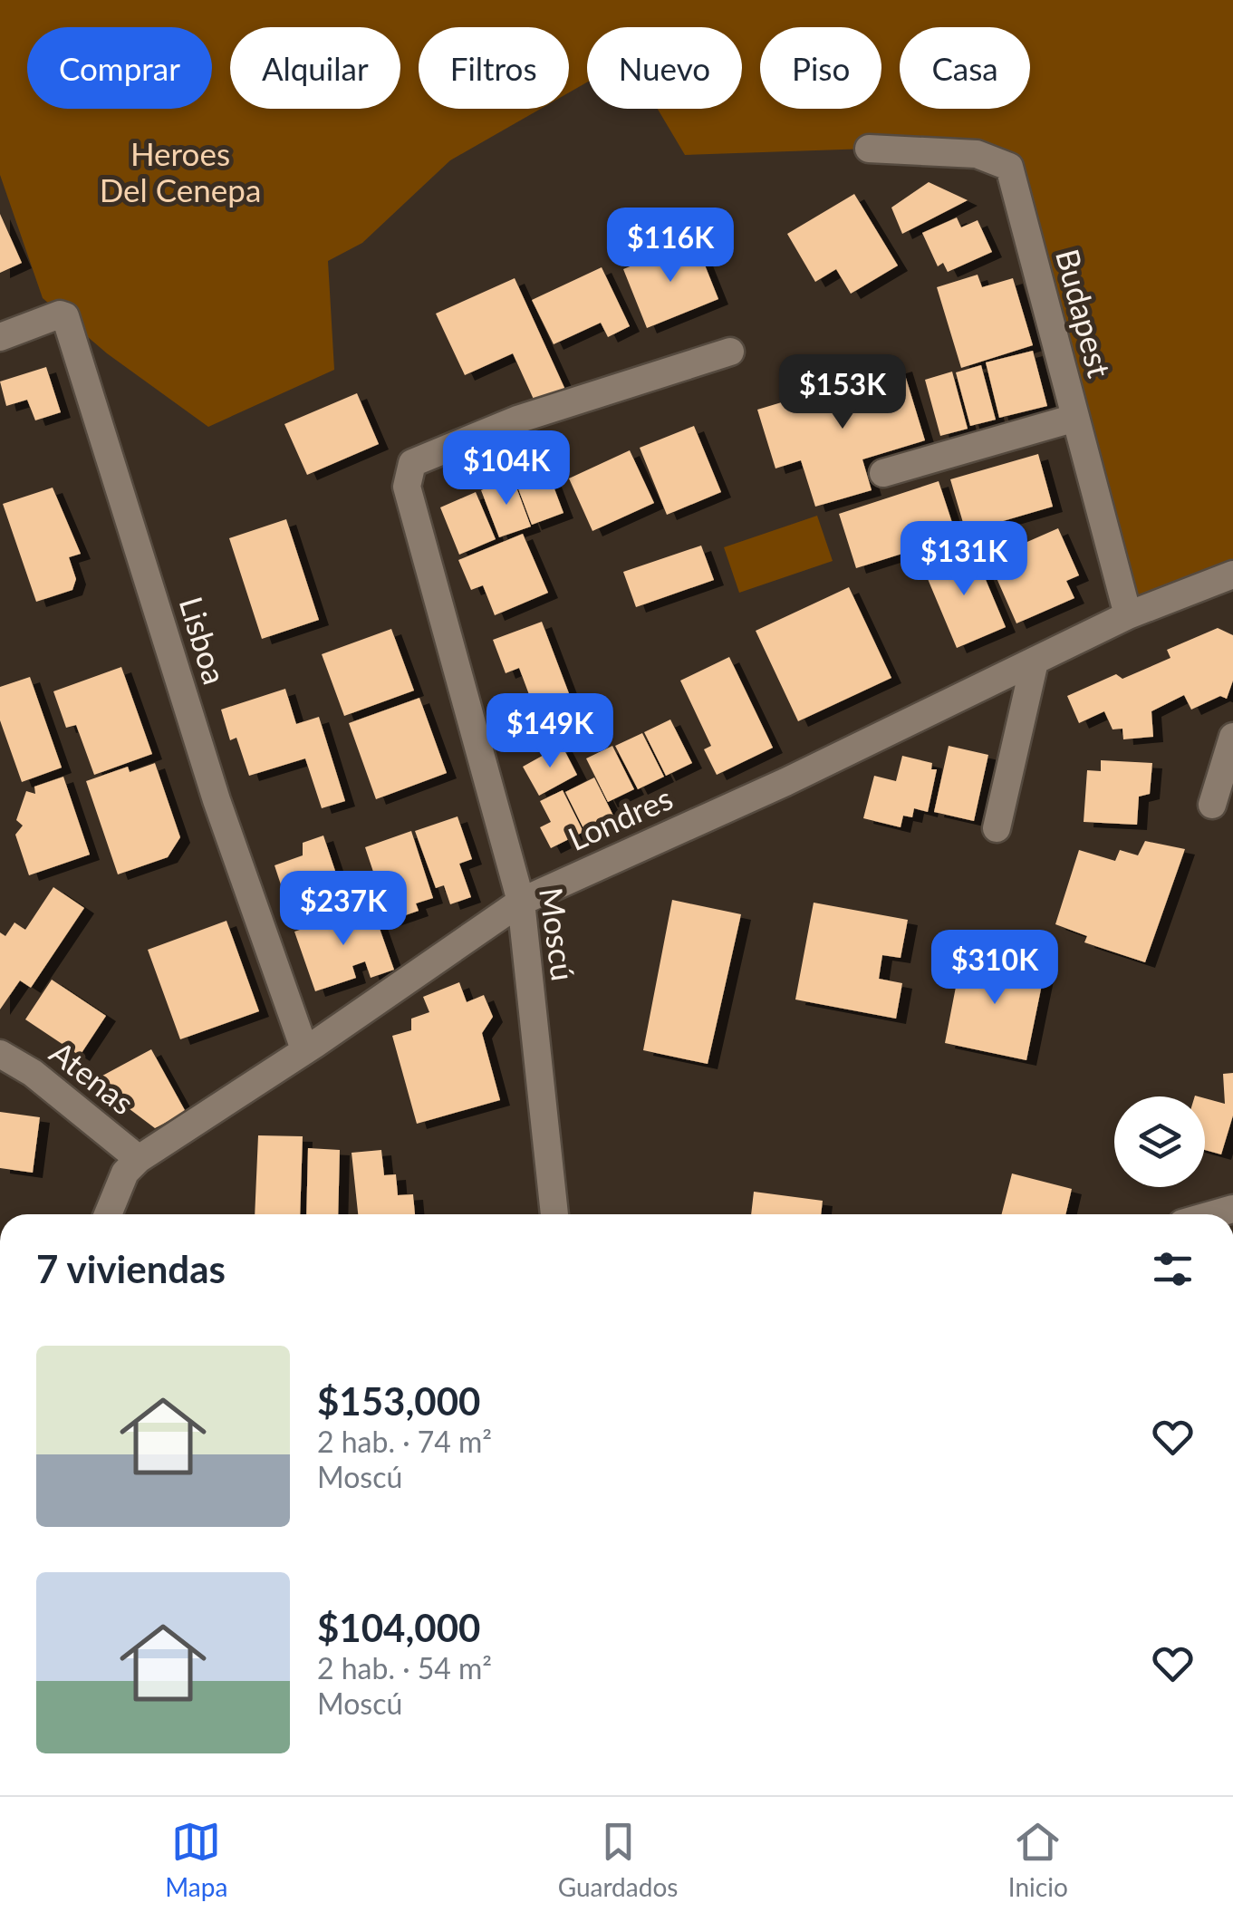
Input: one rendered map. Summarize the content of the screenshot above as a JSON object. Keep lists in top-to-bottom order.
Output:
{
  "streets": {
    "street": [
      "Budapest",
      "Lisboa",
      "Londres",
      "Moscú",
      "Atenas"
    ]
  },
  "crossings": [
    ["Budapest", "Londres"],
    ["Lisboa", "Londres"],
    ["Londres", "Moscú"],
    ["Londres", "Atenas"]
  ],
  "parks": ["Heroes Del Cenepa"],
  "page": {
    "chip": [
      "Comprar",
      "Alquilar",
      "Filtros",
      "Nuevo",
      "Piso",
      "Casa"
    ],
    "price": [
      "$116K",
      "$153K",
      "$104K",
      "$131K",
      "$149K",
      "$237K",
      "$310K"
    ],
    "heading": "7 viviendas",
    "list": [
      {
        "name": "$153,000",
        "note": "2 hab. · 74 m² · Moscú"
      },
      {
        "name": "$104,000",
        "note": "2 hab. · 54 m² · Moscú"
      }
    ],
    "tabs": ["Mapa", "Guardados", "Inicio"]
  }
}
